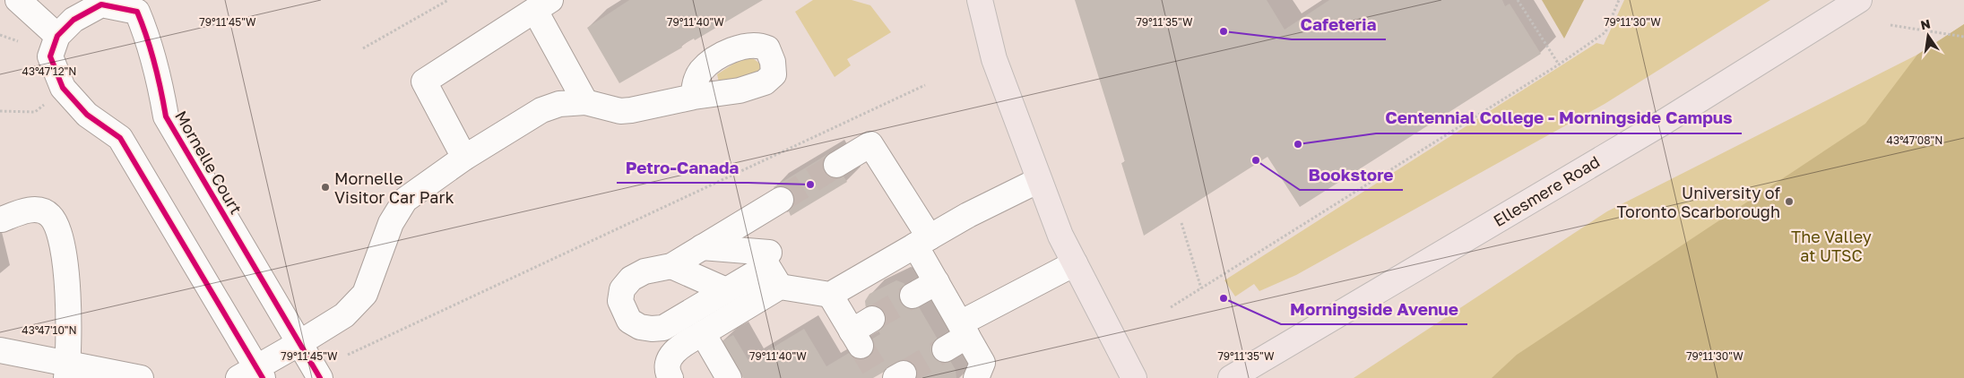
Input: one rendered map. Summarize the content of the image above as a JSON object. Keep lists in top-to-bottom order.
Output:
{
  "streets": {
    "main road": ["Ellesmere Road"],
    "street": ["Mornelle Court"]
  },
  "parks": ["The Valley at UTSC"],
  "places": [
    "Cafeteria",
    "Centennial College - Morningside Campus",
    "Bookstore",
    "Petro-Canada",
    "Mornelle Visitor Car Park",
    "University of Toronto Scarborough",
    "Morningside Avenue"
  ],
  "north": "top",
  "coordinates": [
    "79°11'45\"W",
    "79°11'40\"W",
    "79°11'35\"W",
    "79°11'30\"W",
    "43°47'12\"N",
    "43°47'08\"N",
    "43°47'10\"N"
  ]
}
